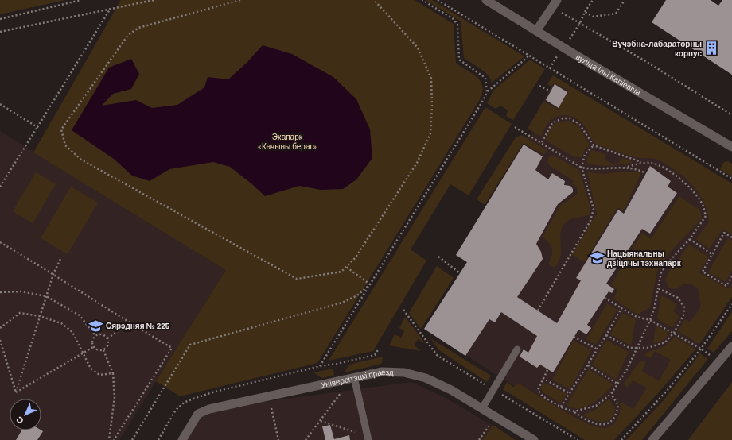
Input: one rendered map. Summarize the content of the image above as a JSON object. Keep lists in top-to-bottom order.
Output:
{
  "streets": {
    "street": ["вуліца Ільі Капіевіча", "Універсітэцкі праезд"]
  },
  "parks": ["Экапарк «Качыны бераг»"],
  "places": {
    "building": ["Вучэбна-лабараторны корпус"],
    "school or university": ["Нацыянальны дзіцячы тэхнапарк", "Сярэдняя № 225"]
  },
  "north": "bottom left"
}
